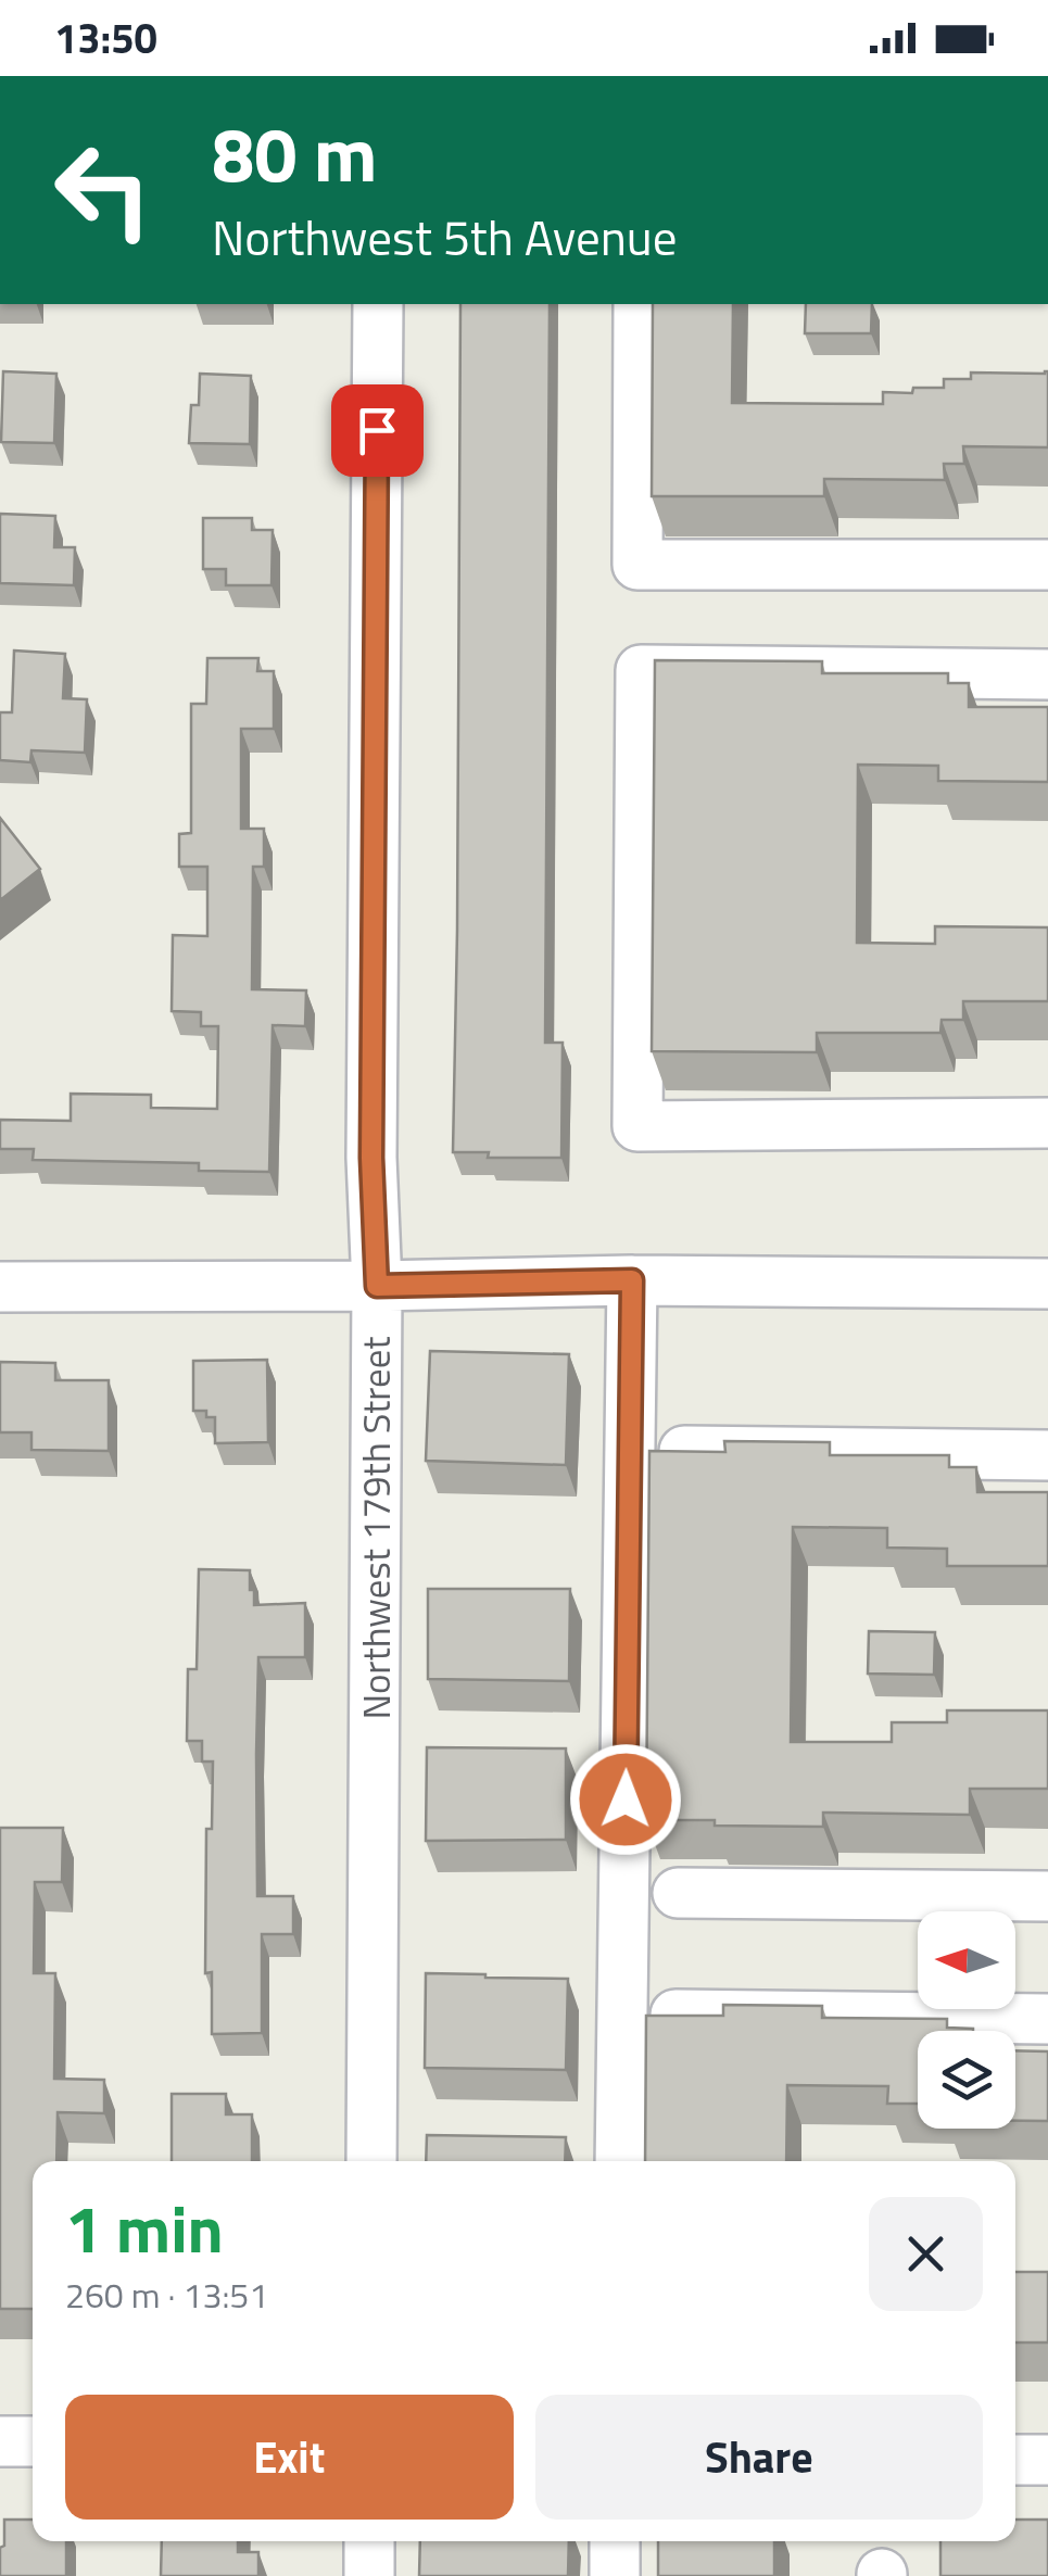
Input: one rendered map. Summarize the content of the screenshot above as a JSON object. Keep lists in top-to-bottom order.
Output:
{
  "streets": {
    "street": ["Northwest 179th Street"]
  },
  "north": "left",
  "page": {
    "status": "13:50",
    "turn": ["80 m", "Northwest 5th Avenue"],
    "heading": ["1 min", "260 m · 13:51"],
    "buttons": ["Exit", "Share"]
  }
}
